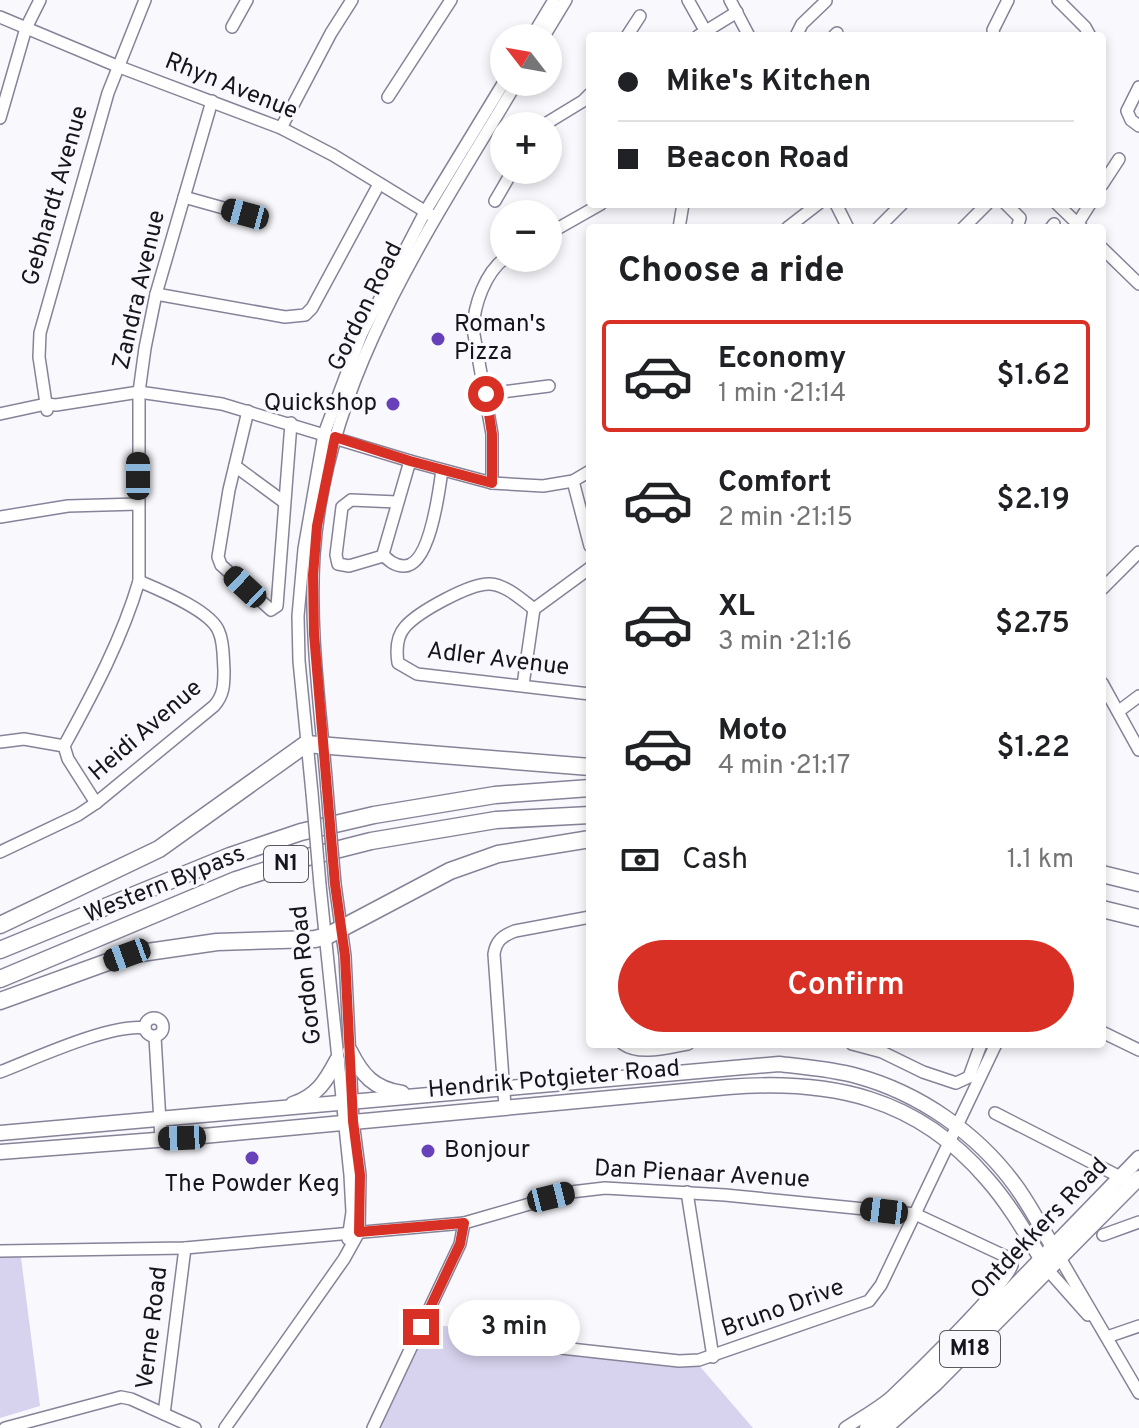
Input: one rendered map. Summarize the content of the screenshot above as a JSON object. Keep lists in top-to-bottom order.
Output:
{
  "streets": {
    "highway": ["N1", "Western Bypass"],
    "main road": ["Hendrik Potgieter Road", "Ontdekkers Road", "M18"],
    "street": [
      "Rhyn Avenue",
      "Gebhardt Avenue",
      "Zandra Avenue",
      "Gordon Road",
      "Adler Avenue",
      "Heidi Avenue",
      "Dan Pienaar Avenue",
      "Bruno Drive",
      "Verne Road"
    ]
  },
  "crossings": [
    ["Rhyn Avenue", "Gebhardt Avenue"],
    ["Rhyn Avenue", "Zandra Avenue"],
    ["Rhyn Avenue", "Gordon Road"],
    ["Zandra Avenue", "Heidi Avenue"],
    ["Gordon Road", "Hendrik Potgieter Road"],
    ["Gordon Road", "Dan Pienaar Avenue"],
    ["Hendrik Potgieter Road", "Ontdekkers Road"],
    ["Hendrik Potgieter Road", "Bruno Drive"],
    ["Dan Pienaar Avenue", "Bruno Drive"],
    ["Dan Pienaar Avenue", "Verne Road"]
  ],
  "places": [
    "Roman's Pizza",
    "Quickshop",
    "Bonjour",
    "The Powder Keg"
  ],
  "north": "top left",
  "page": {
    "map_buttons": ["+", "−"],
    "banner": ["Mike's Kitchen", "Beacon Road"],
    "heading": "Choose a ride",
    "list": [
      {
        "name": "Economy",
        "note": "1 min · 21:14",
        "value": "$1.62"
      },
      {
        "name": "Comfort",
        "note": "2 min · 21:15",
        "value": "$2.19"
      },
      {
        "name": "XL",
        "note": "3 min · 21:16",
        "value": "$2.75"
      },
      {
        "name": "Moto",
        "note": "4 min · 21:17",
        "value": "$1.22"
      }
    ],
    "pay": ["Cash", "1.1 km"],
    "buttons": "Confirm",
    "bubble": "3 min"
  }
}
